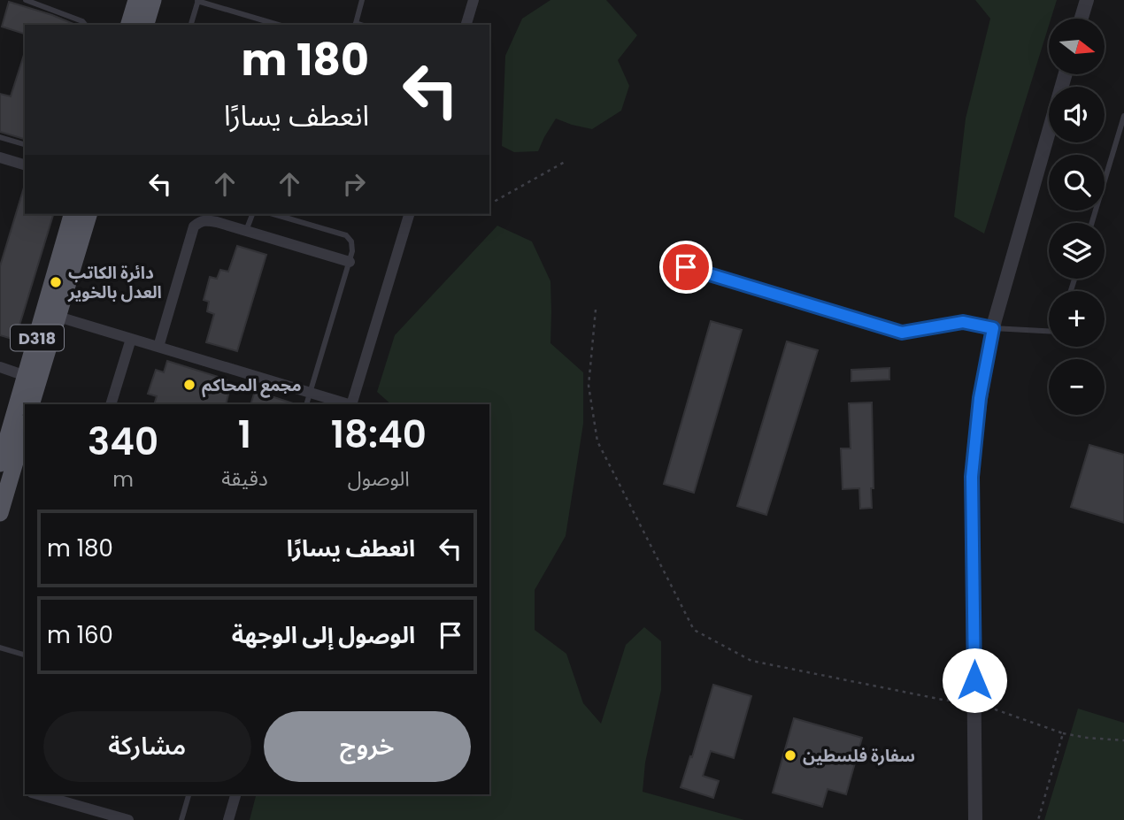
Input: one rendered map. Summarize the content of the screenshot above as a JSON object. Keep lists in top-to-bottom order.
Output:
{
  "streets": {
    "main road": ["D318"]
  },
  "places": ["دائرة الكاتب العدل بالخوير", "مجمع المحاكم", "سفارة فلسطين"],
  "north": "right",
  "page": {
    "map_buttons": ["+", "−"],
    "turn": ["180 m", "انعطف يسارًا"],
    "eta": [
      "18:40",
      "الوصول",
      "1",
      "دقيقة",
      "340",
      "m"
    ],
    "list": [
      {
        "name": "انعطف يسارًا",
        "value": "180 m"
      },
      {
        "name": "الوصول إلى الوجهة",
        "value": "160 m"
      }
    ],
    "buttons": ["خروج", "مشاركة"]
  }
}
